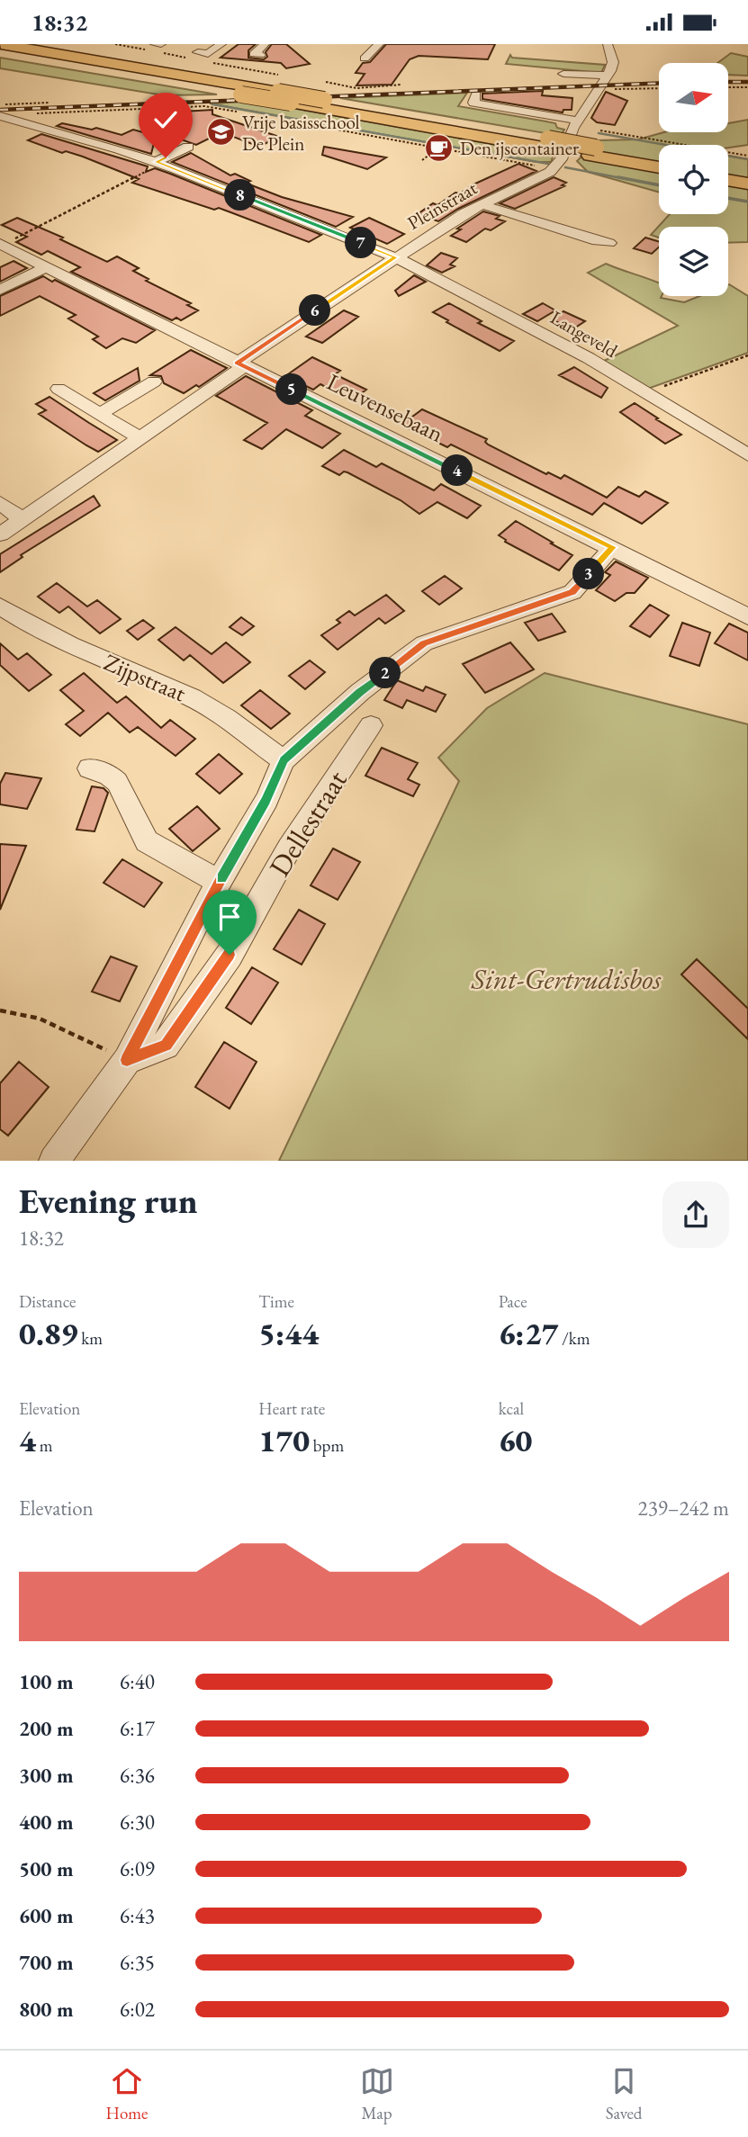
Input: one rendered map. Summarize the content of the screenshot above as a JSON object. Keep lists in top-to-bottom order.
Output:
{
  "streets": {
    "street": [
      "Pleinstraat",
      "Langeveld",
      "Leuvensebaan",
      "Zijpstraat",
      "Dellestraat"
    ]
  },
  "crossings": [
    ["Pleinstraat", "Langeveld"],
    ["Pleinstraat", "Leuvensebaan"],
    ["Leuvensebaan", "Dellestraat"],
    ["Zijpstraat", "Dellestraat"]
  ],
  "parks": ["Sint-Gertrudisbos"],
  "places": {
    "school or university": ["Vrije basisschool De Plein"],
    "cafe": ["Den ijscontainer"]
  },
  "north": "right",
  "page": {
    "status": "18:32",
    "pins": [
      "8",
      "7",
      "6",
      "5",
      "4",
      "3",
      "2"
    ],
    "heading": ["Evening run", "18:32"],
    "stats": [
      ["Distance", "0.89 km"],
      ["Time", "5:44"],
      ["Pace", "6:27 /km"],
      ["Elevation", "4 m"],
      ["Heart rate", "170 bpm"],
      ["kcal", "60"]
    ],
    "chart": ["Elevation", "239–242 m"],
    "list": [
      {
        "name": "100 m",
        "note": "6:40"
      },
      {
        "name": "200 m",
        "note": "6:17"
      },
      {
        "name": "300 m",
        "note": "6:36"
      },
      {
        "name": "400 m",
        "note": "6:30"
      },
      {
        "name": "500 m",
        "note": "6:09"
      },
      {
        "name": "600 m",
        "note": "6:43"
      },
      {
        "name": "700 m",
        "note": "6:35"
      },
      {
        "name": "800 m",
        "note": "6:02"
      }
    ],
    "tabs": ["Home", "Map", "Saved"]
  }
}
